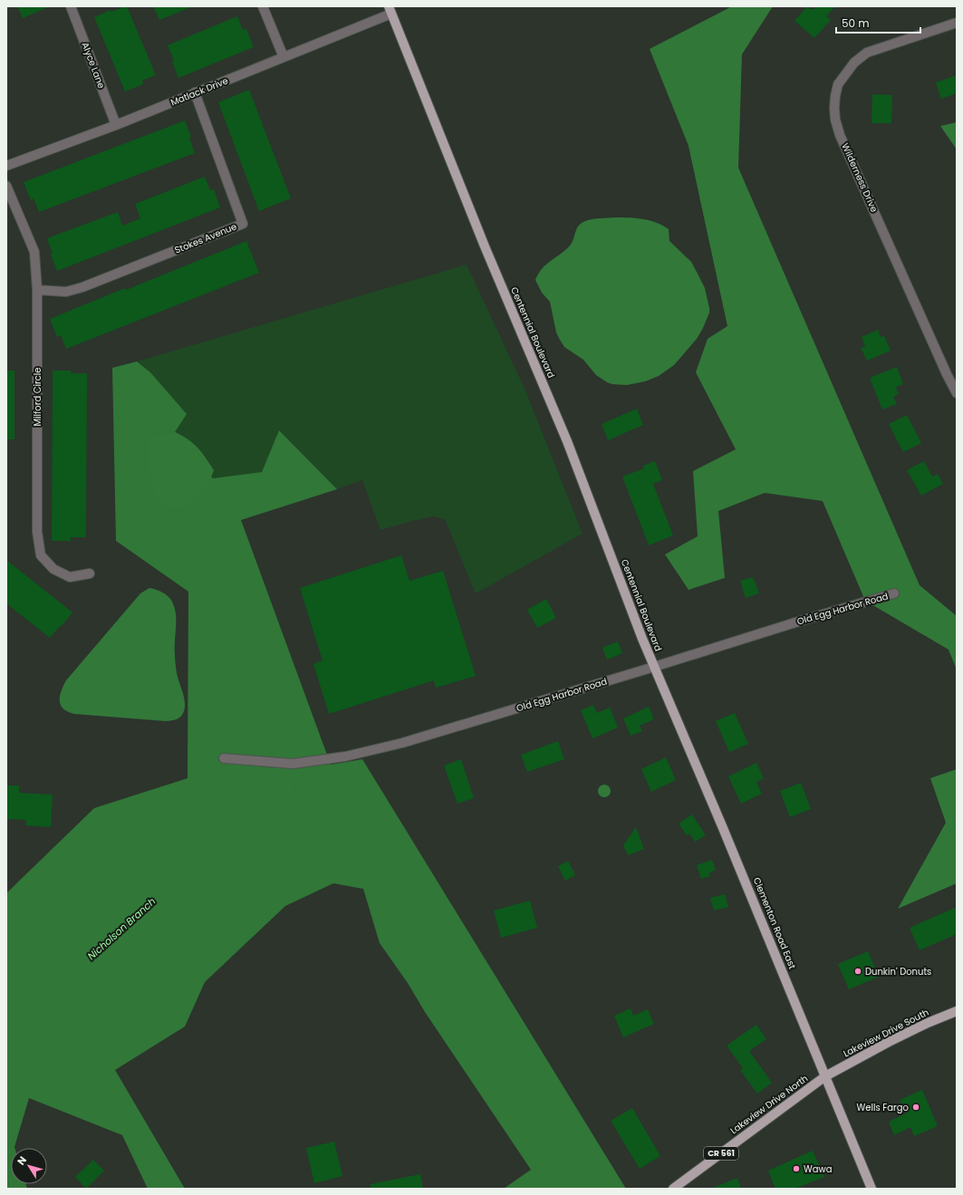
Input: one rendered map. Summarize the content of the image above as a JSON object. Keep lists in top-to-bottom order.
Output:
{
  "streets": {
    "main road": [
      "Centennial Boulevard",
      "Clementon Road East",
      "Lakeview Drive South",
      "Lakeview Drive North",
      "CR 561"
    ],
    "street": [
      "Alyce Lane",
      "Matlack Drive",
      "Wilderness Drive",
      "Stokes Avenue",
      "Milford Circle",
      "Old Egg Harbor Road"
    ]
  },
  "crossings": [
    ["Alyce Lane", "Matlack Drive"],
    ["Matlack Drive", "Stokes Avenue"],
    ["Matlack Drive", "Centennial Boulevard"],
    ["Stokes Avenue", "Milford Circle"],
    ["Centennial Boulevard", "Old Egg Harbor Road"],
    ["Centennial Boulevard", "Clementon Road East"],
    ["Old Egg Harbor Road", "Clementon Road East"],
    ["Clementon Road East", "Lakeview Drive South"],
    ["Clementon Road East", "Lakeview Drive North"],
    ["Lakeview Drive South", "Lakeview Drive North"]
  ],
  "water": ["Nicholson Branch"],
  "places": ["Dunkin' Donuts", "Wells Fargo", "Wawa"],
  "scale_bar": "50 m",
  "north": "top left"
}
